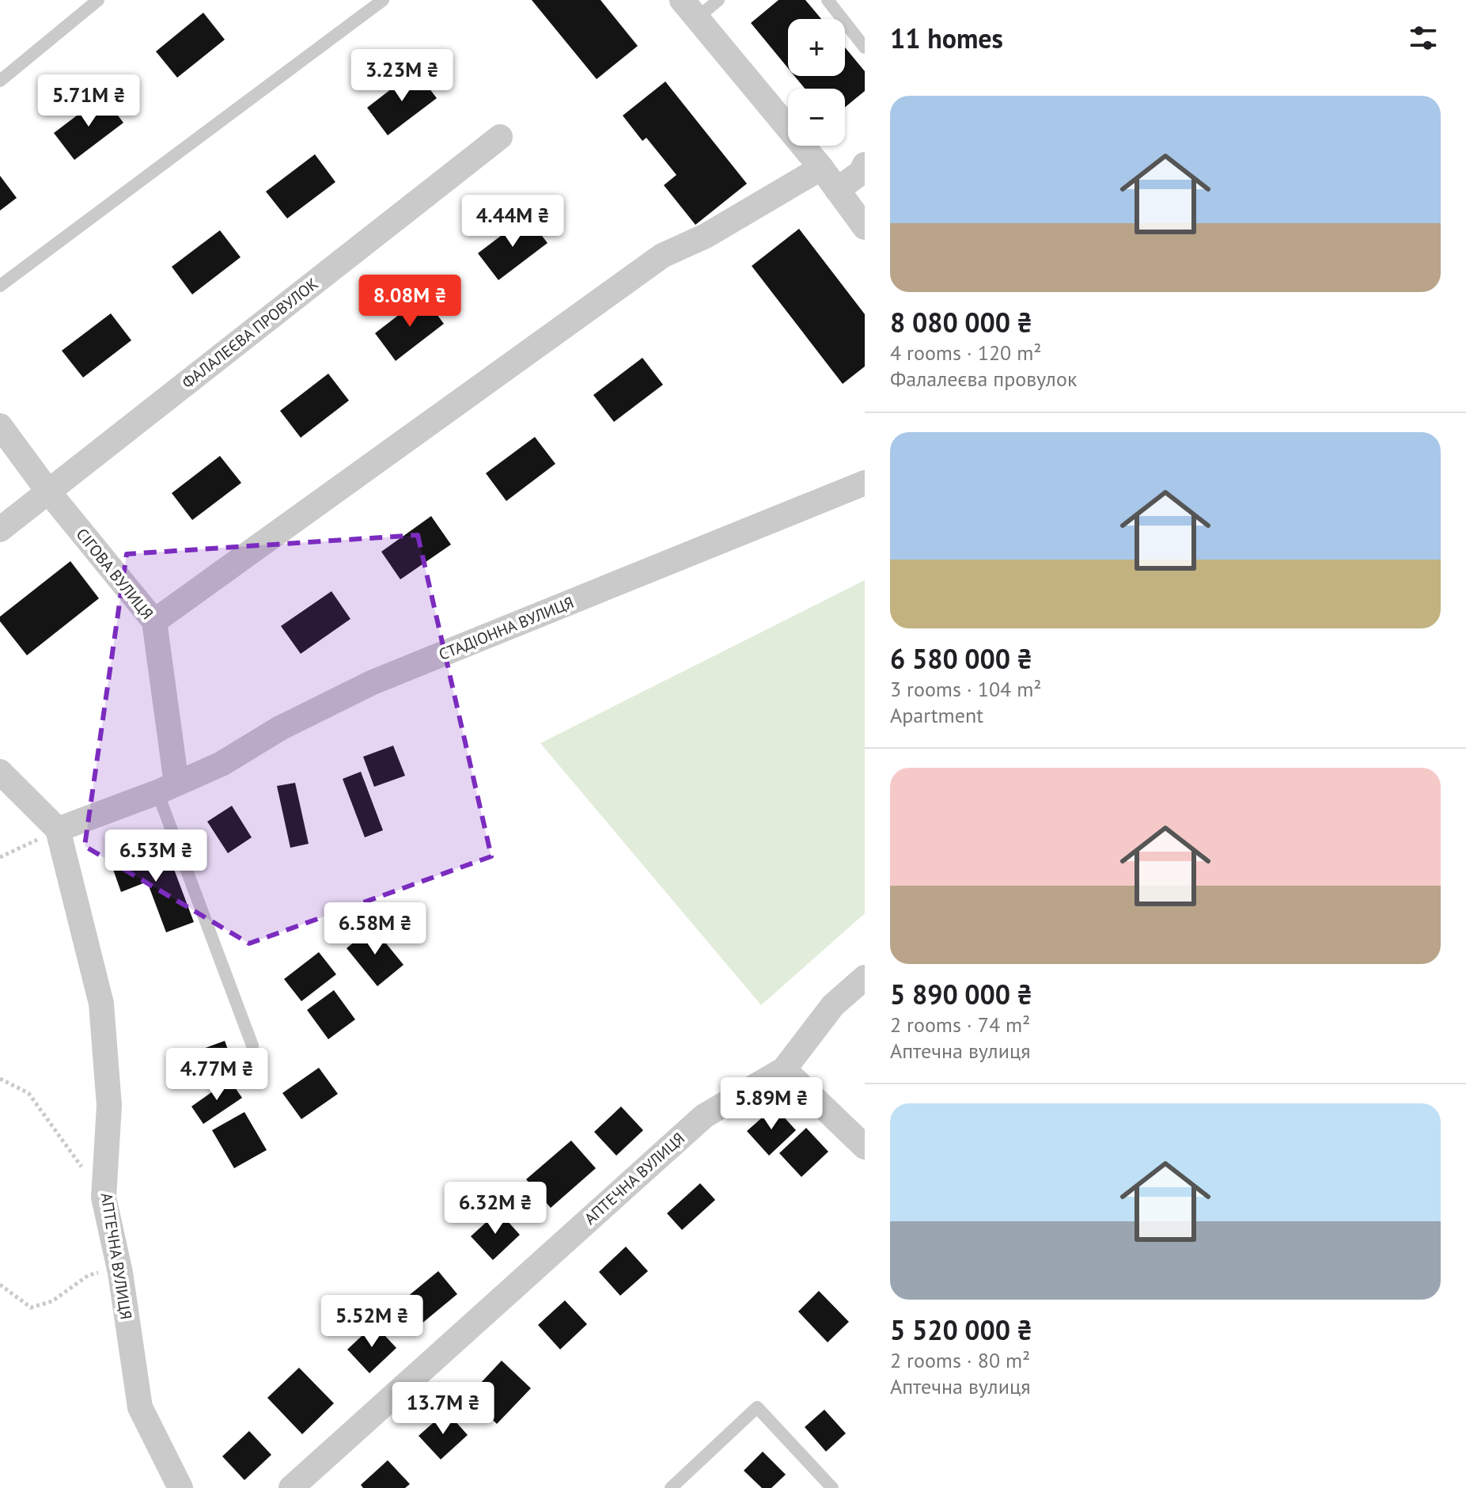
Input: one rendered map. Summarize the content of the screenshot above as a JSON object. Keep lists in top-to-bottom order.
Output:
{
  "streets": {
    "street": [
      "ФАЛАЛЕЄВА ПРОВУЛОК",
      "СІГОВА ВУЛИЦЯ",
      "СТАДІОННА ВУЛИЦЯ",
      "АПТЕЧНА ВУЛИЦЯ"
    ]
  },
  "crossings": [
    ["ФАЛАЛЕЄВА ПРОВУЛОК", "СІГОВА ВУЛИЦЯ"],
    ["СІГОВА ВУЛИЦЯ", "СТАДІОННА ВУЛИЦЯ"],
    ["СТАДІОННА ВУЛИЦЯ", "АПТЕЧНА ВУЛИЦЯ"]
  ],
  "page": {
    "heading": "11 homes",
    "map_buttons": ["+", "−"],
    "price": [
      "3.23M ₴",
      "5.71M ₴",
      "4.44M ₴",
      "8.08M ₴",
      "6.53M ₴",
      "6.58M ₴",
      "4.77M ₴",
      "5.89M ₴",
      "6.32M ₴",
      "5.52M ₴",
      "13.7M ₴"
    ],
    "list": [
      {
        "name": "8 080 000 ₴",
        "note": "4 rooms · 120 m² · Фалалеєва провулок"
      },
      {
        "name": "6 580 000 ₴",
        "note": "3 rooms · 104 m² · Apartment"
      },
      {
        "name": "5 890 000 ₴",
        "note": "2 rooms · 74 m² · Аптечна вулиця"
      },
      {
        "name": "5 520 000 ₴",
        "note": "2 rooms · 80 m² · Аптечна вулиця"
      }
    ]
  }
}
